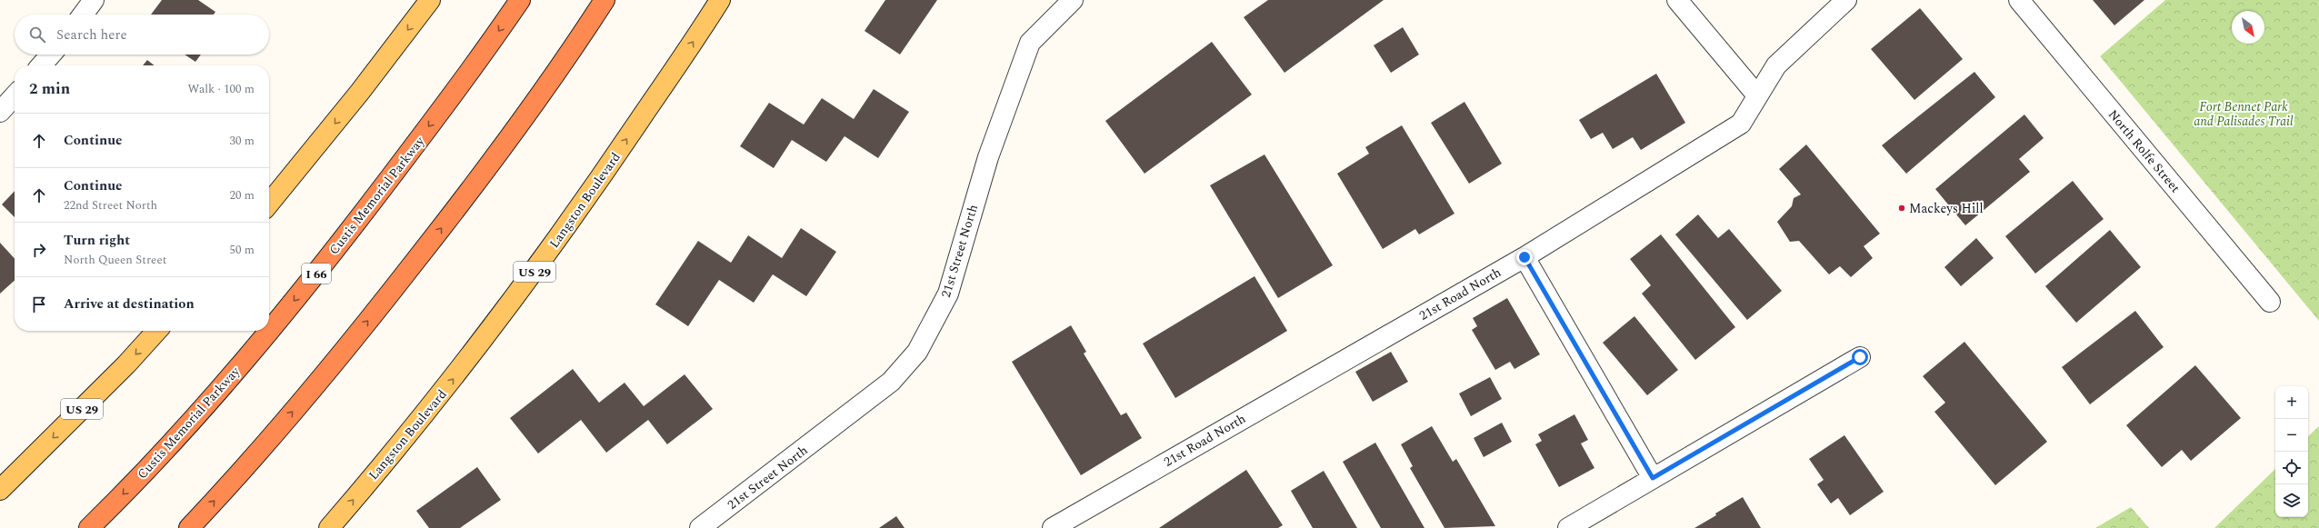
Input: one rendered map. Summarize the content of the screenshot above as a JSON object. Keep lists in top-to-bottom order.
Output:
{
  "streets": {
    "highway": ["Custis Memorial Parkway", "I 66"],
    "main road": ["Langston Boulevard", "US 29"],
    "street": ["North Rolfe Street", "21st Street North", "21st Road North"]
  },
  "one_way": ["Langston Boulevard"],
  "parks": ["Fort Bennet Park and Palisades Trail"],
  "places": ["Mackeys Hill"],
  "north": "bottom right",
  "page": {
    "search": "Search here",
    "heading": ["2 min", "Walk · 100 m"],
    "list": [
      ["Continue", "30 m"],
      ["Continue", "22nd Street North", "20 m"],
      ["Turn right", "North Queen Street", "50 m"],
      "Arrive at destination"
    ],
    "map_buttons": ["+", "−"]
  }
}
